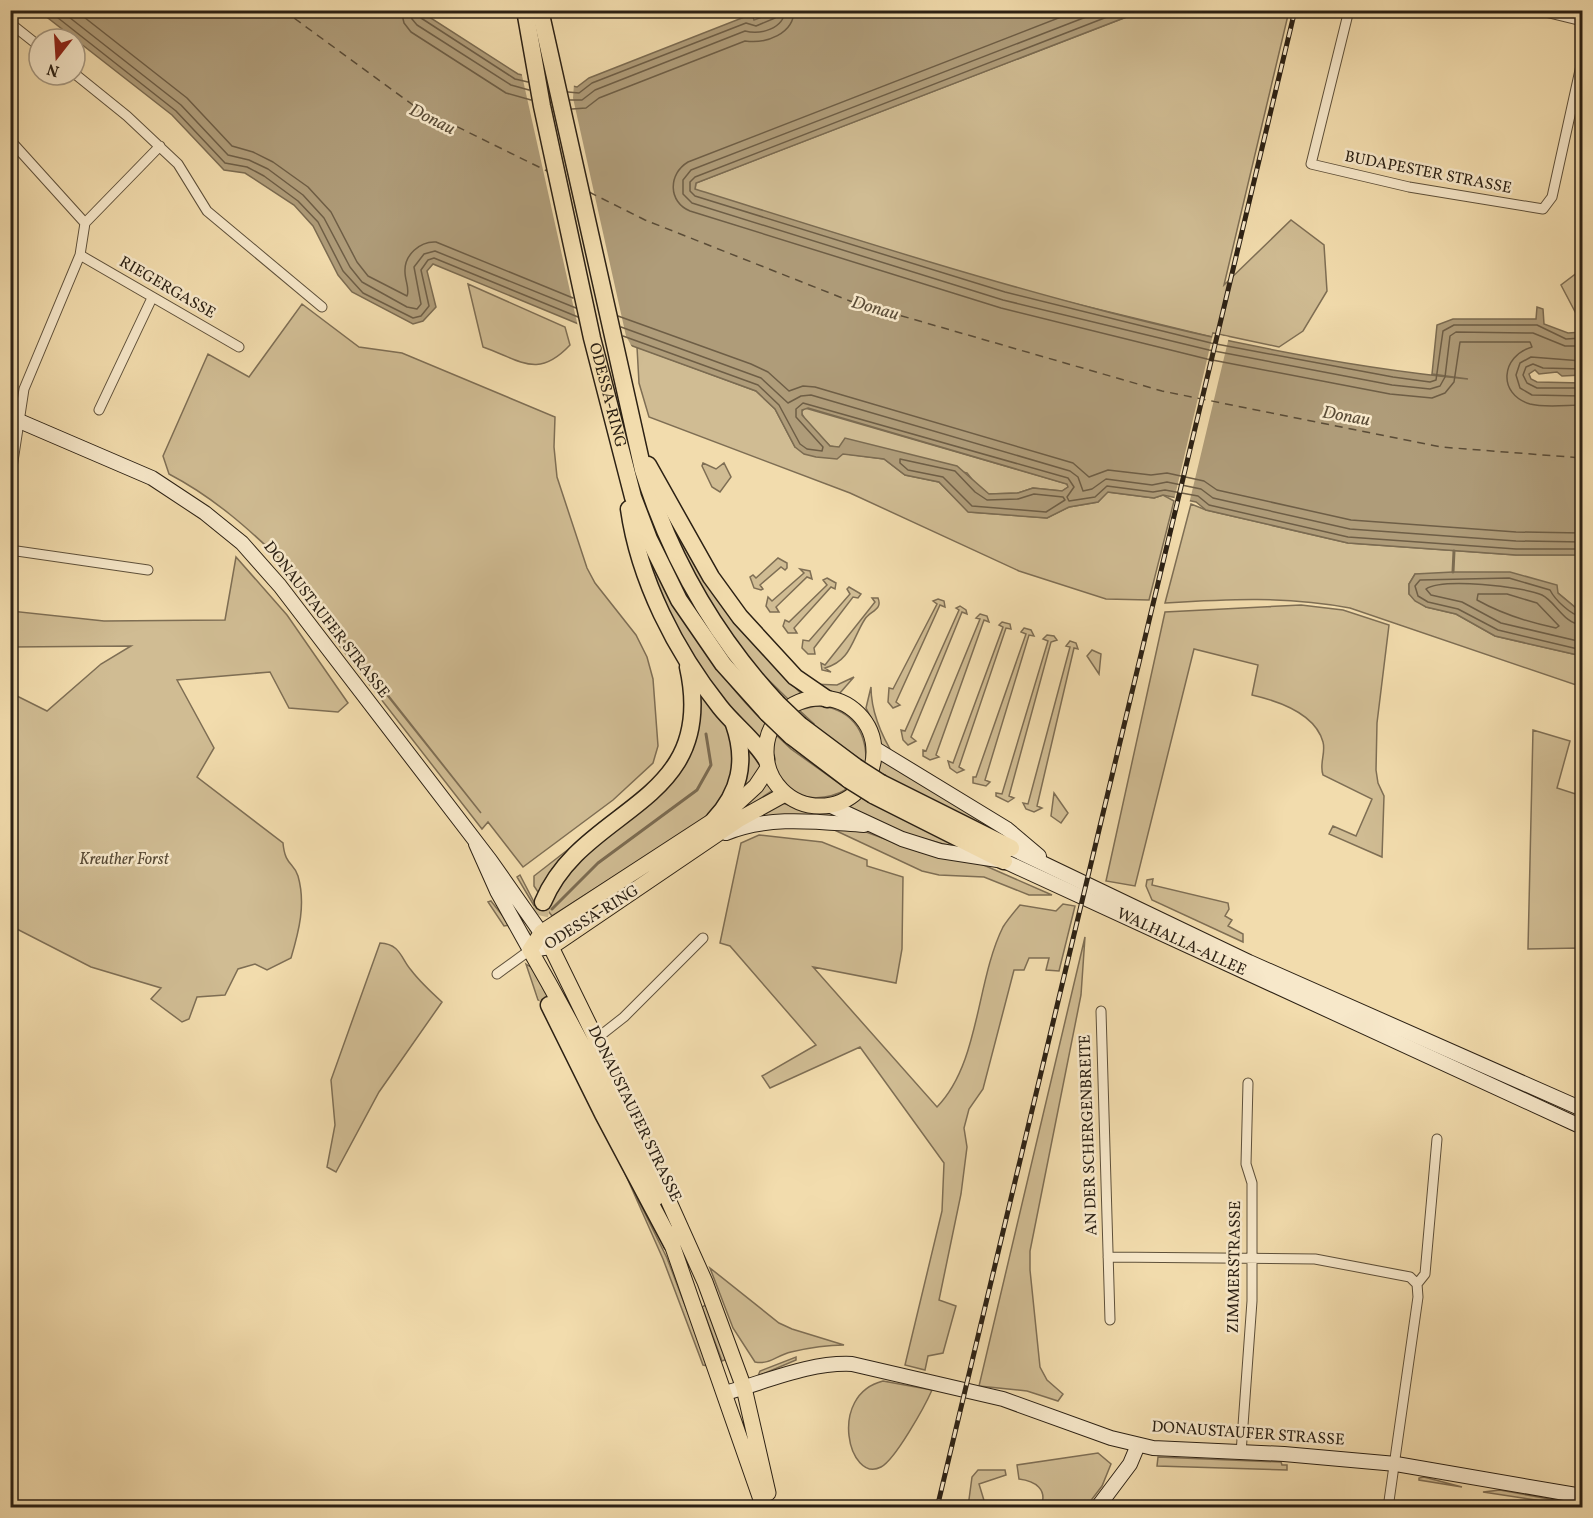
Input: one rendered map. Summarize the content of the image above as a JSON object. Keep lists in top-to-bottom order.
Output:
{
  "streets": {
    "highway": ["ODESSA-RING", "WALHALLA-ALLEE"],
    "main road": ["DONAUSTAUFER STRASSE"],
    "street": [
      "BUDAPESTER STRASSE",
      "RIEGERGASSE",
      "AN DER SCHERGENBREITE",
      "ZIMMERSTRASSE"
    ]
  },
  "crossings": [
    ["ODESSA-RING", "DONAUSTAUFER STRASSE"],
    ["ODESSA-RING", "WALHALLA-ALLEE"],
    ["DONAUSTAUFER STRASSE", "ZIMMERSTRASSE"],
    ["AN DER SCHERGENBREITE", "ZIMMERSTRASSE"]
  ],
  "water": ["Donau"],
  "parks": ["Kreuther Forst"],
  "north": "bottom"
}
